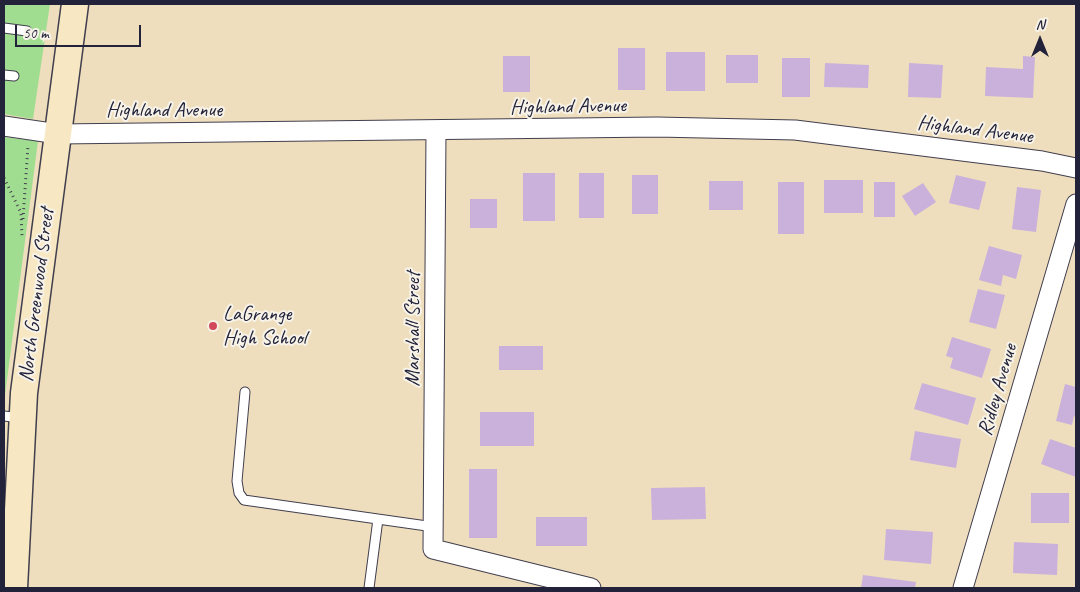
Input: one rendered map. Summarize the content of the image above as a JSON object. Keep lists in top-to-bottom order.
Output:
{
  "streets": {
    "main road": ["North Greenwood Street"],
    "street": ["Highland Avenue", "Marshall Street", "Ridley Avenue"]
  },
  "crossings": [
    ["Highland Avenue", "North Greenwood Street"],
    ["Highland Avenue", "Marshall Street"]
  ],
  "places": ["LaGrange High School"],
  "scale_bar": "50 m",
  "north": "top"
}
